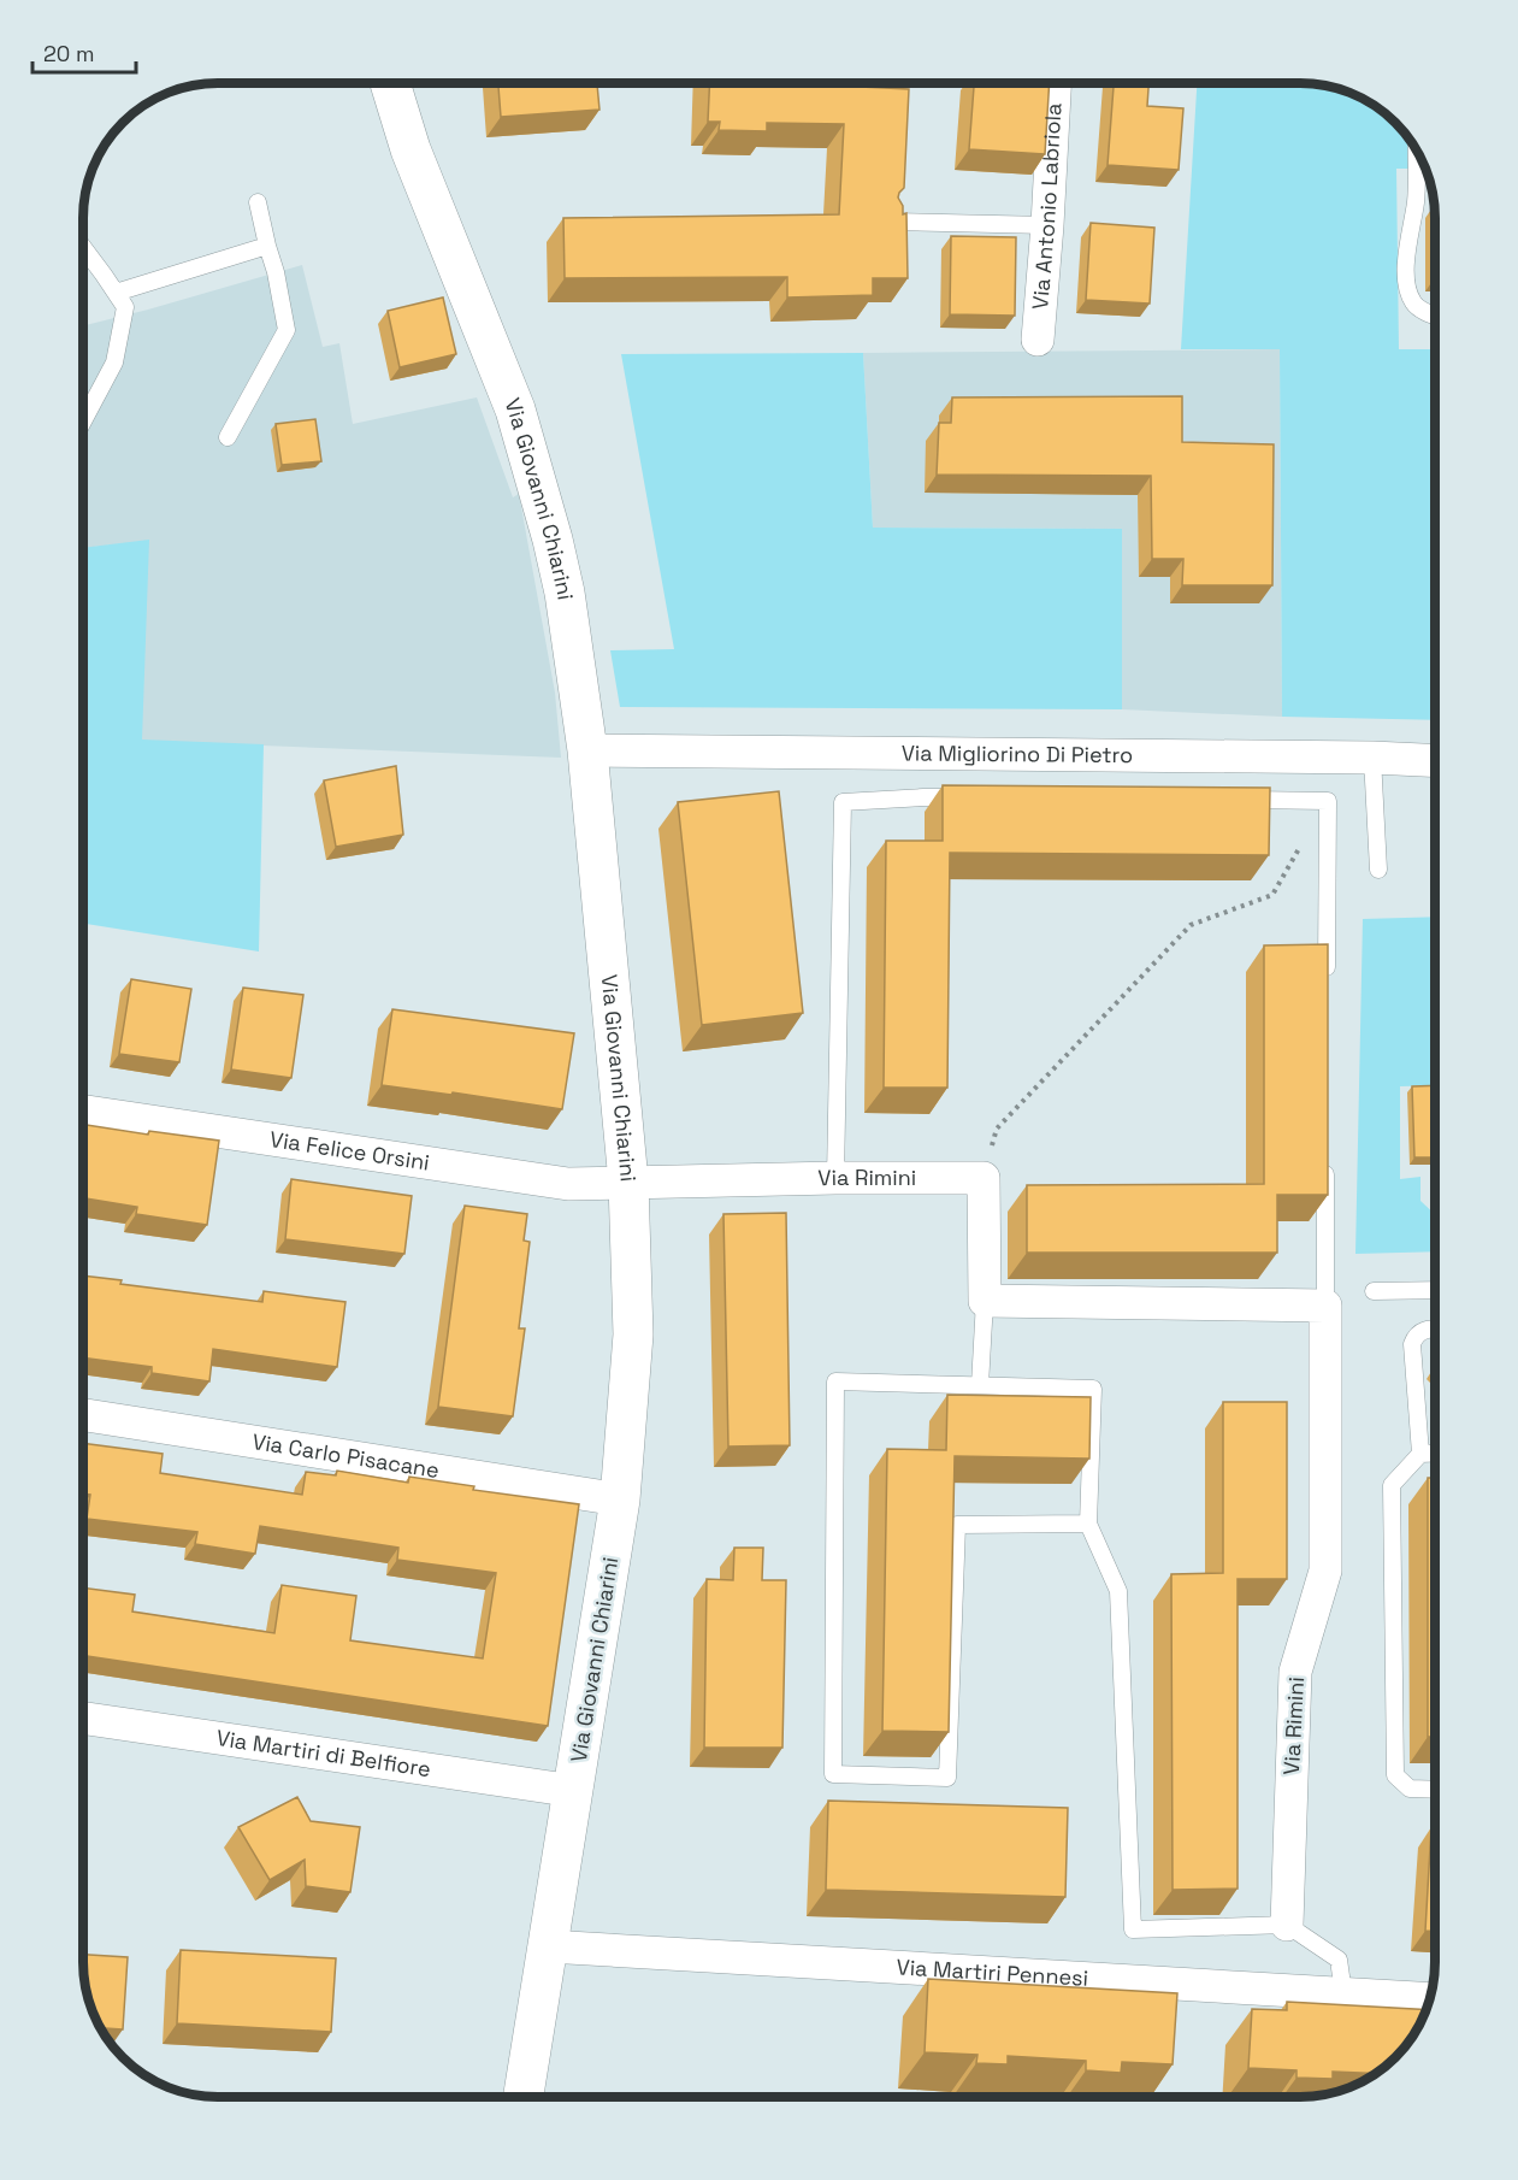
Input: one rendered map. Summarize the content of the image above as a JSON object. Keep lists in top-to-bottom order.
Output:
{
  "streets": {
    "main road": ["Via Giovanni Chiarini"],
    "street": [
      "Via Antonio Labriola",
      "Via Migliorino Di Pietro",
      "Via Felice Orsini",
      "Via Rimini",
      "Via Carlo Pisacane",
      "Via Martiri di Belfiore",
      "Via Martiri Pennesi"
    ]
  },
  "crossings": [
    ["Via Giovanni Chiarini", "Via Migliorino Di Pietro"],
    ["Via Giovanni Chiarini", "Via Felice Orsini"],
    ["Via Giovanni Chiarini", "Via Rimini"],
    ["Via Giovanni Chiarini", "Via Carlo Pisacane"],
    ["Via Giovanni Chiarini", "Via Martiri di Belfiore"],
    ["Via Giovanni Chiarini", "Via Martiri Pennesi"],
    ["Via Felice Orsini", "Via Rimini"]
  ],
  "scale_bar": "20 m"
}
